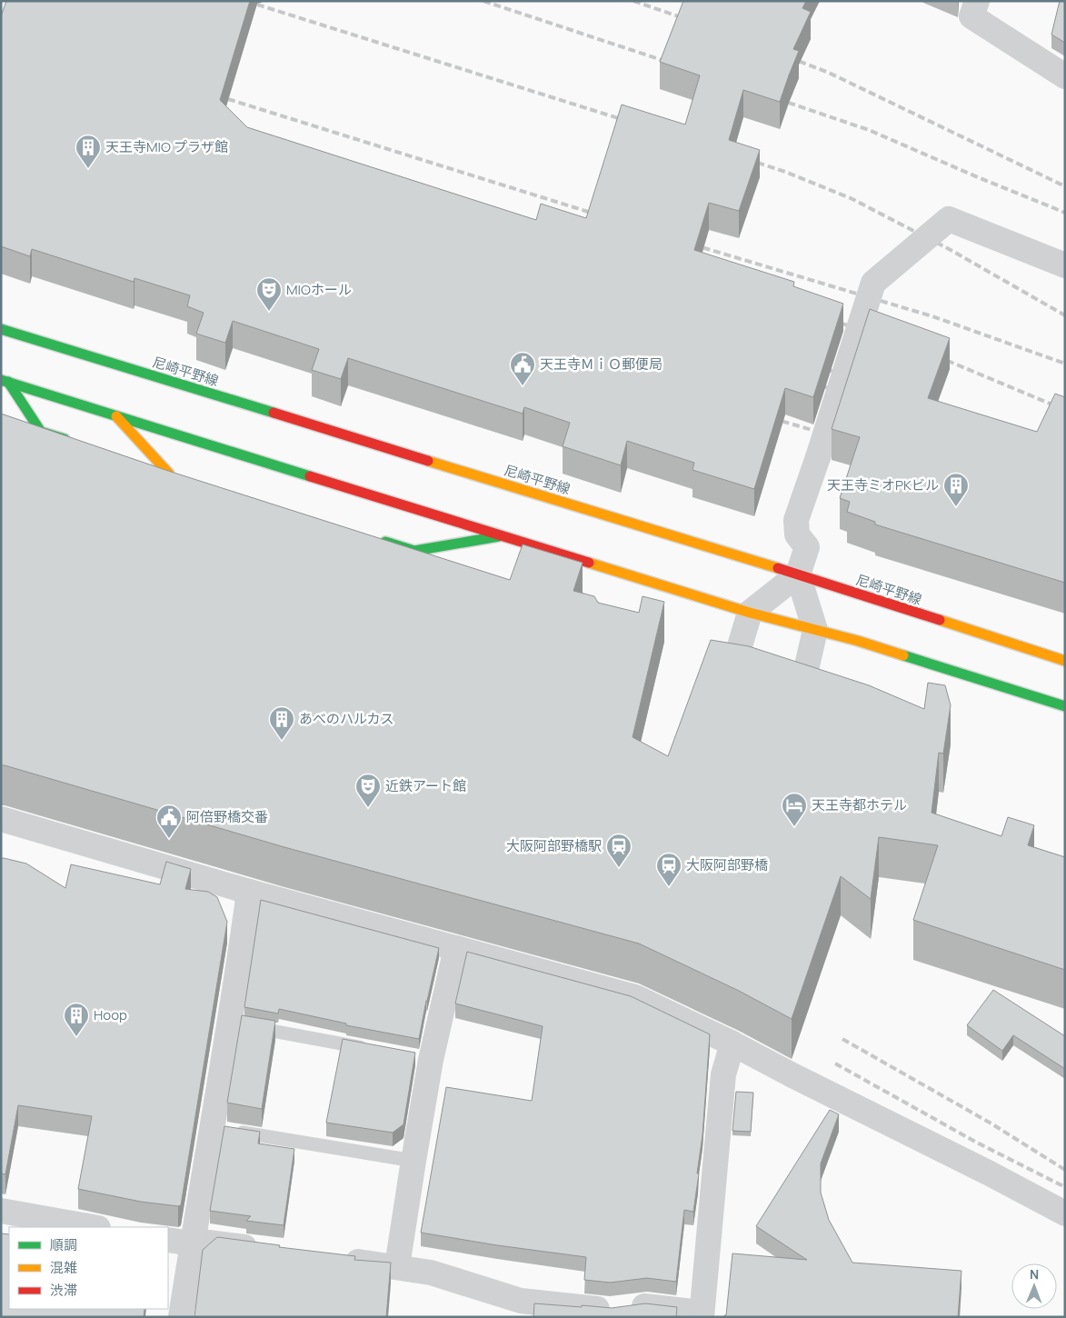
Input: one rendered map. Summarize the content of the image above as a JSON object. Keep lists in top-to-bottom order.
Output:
{
  "streets": {
    "street": ["尼崎平野線"]
  },
  "places": {
    "building": [
      "天王寺MIO プラザ館",
      "天王寺ミオPKビル",
      "あべのハルカス",
      "Hoop"
    ],
    "theatre": ["MIOホール", "近鉄アート館"],
    "public building": ["天王寺ＭｉＯ郵便局", "阿倍野橋交番"],
    "hotel": ["天王寺都ホテル"],
    "station": ["大阪阿部野橋駅", "大阪阿部野橋"]
  },
  "legend": ["順調", "混雑", "渋滞"],
  "north": "top"
}
